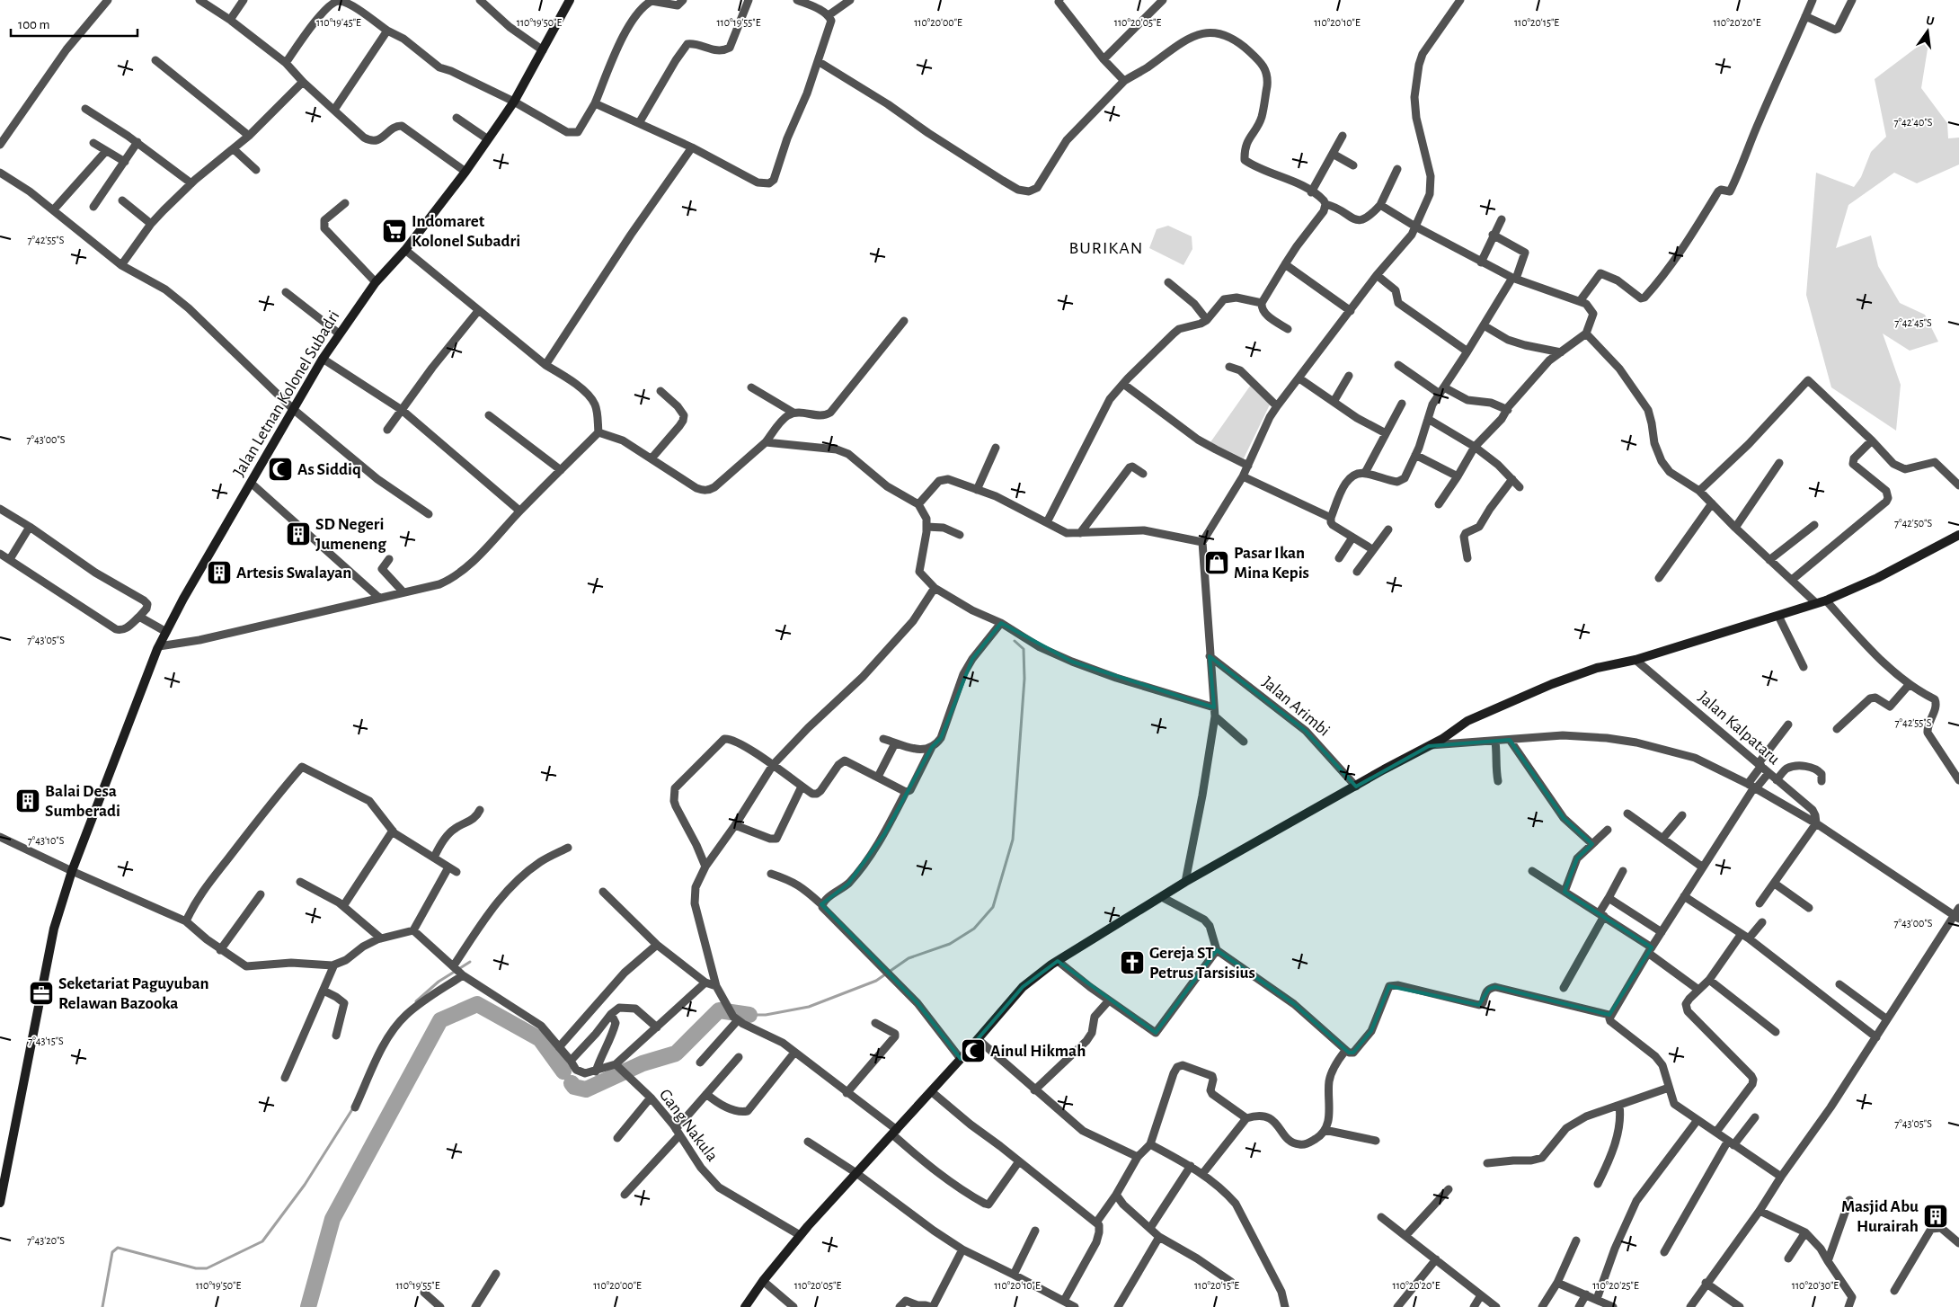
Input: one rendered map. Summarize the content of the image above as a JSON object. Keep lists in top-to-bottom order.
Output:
{
  "streets": {
    "main road": ["Jalan Letnan Kolonel Subadri"],
    "street": ["Jalan Arimbi", "Jalan Kalpataru", "Gang Nakula"]
  },
  "districts": ["BURIKAN"],
  "places": {
    "supermarket": ["Indomaret Kolonel Subadri"],
    "mosque": ["As Siddiq", "Ainul Hikmah"],
    "building": [
      "SD Negeri Jumeneng",
      "Artesis Swalayan",
      "Balai Desa Sumberadi",
      "Masjid Abu Hurairah"
    ],
    "shop": ["Pasar Ikan Mina Kepis"],
    "church": ["Gereja ST Petrus Tarsisius"],
    "office": ["Seketariat Paguyuban Relawan Bazooka"]
  },
  "scale_bar": "100 m",
  "north": "top",
  "coordinates": [
    "110°19'45\"E",
    "110°19'50\"E",
    "110°19'55\"E",
    "110°20'00\"E",
    "110°20'05\"E",
    "110°20'10\"E",
    "110°20'15\"E",
    "110°20'20\"E",
    "7°42'40\"S",
    "7°42'55\"S",
    "7°42'45\"S",
    "7°43'00\"S",
    "7°42'50\"S",
    "7°43'05\"S",
    "7°43'10\"S",
    "7°43'15\"S",
    "7°43'20\"S",
    "110°20'25\"E",
    "110°20'30\"E"
  ]
}
